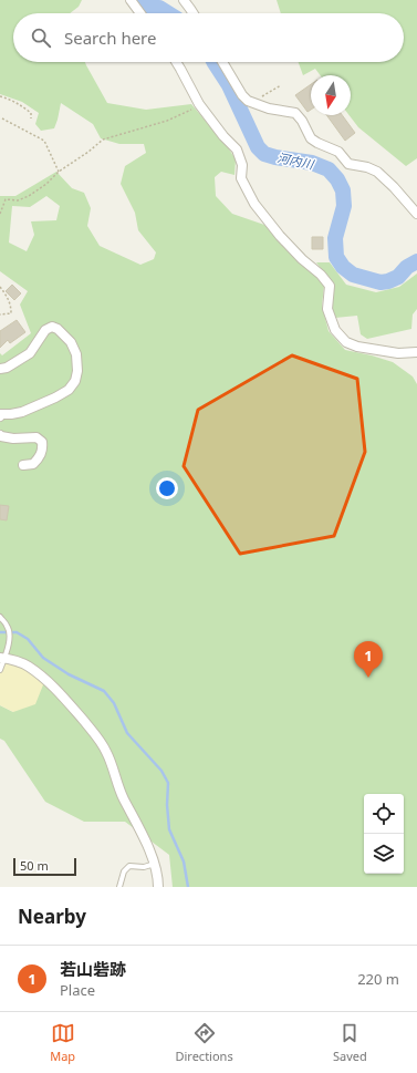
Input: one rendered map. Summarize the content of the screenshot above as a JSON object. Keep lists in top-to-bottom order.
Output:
{
  "water": ["河内川"],
  "scale_bar": "50 m",
  "north": "bottom",
  "page": {
    "search": "Search here",
    "pins": "1",
    "scale": "50 m",
    "heading": "Nearby",
    "list": [
      {
        "mark": "1",
        "name": "若山砦跡",
        "note": "Place",
        "value": "220 m"
      }
    ],
    "nav": ["Map", "Directions", "Saved"]
  }
}
